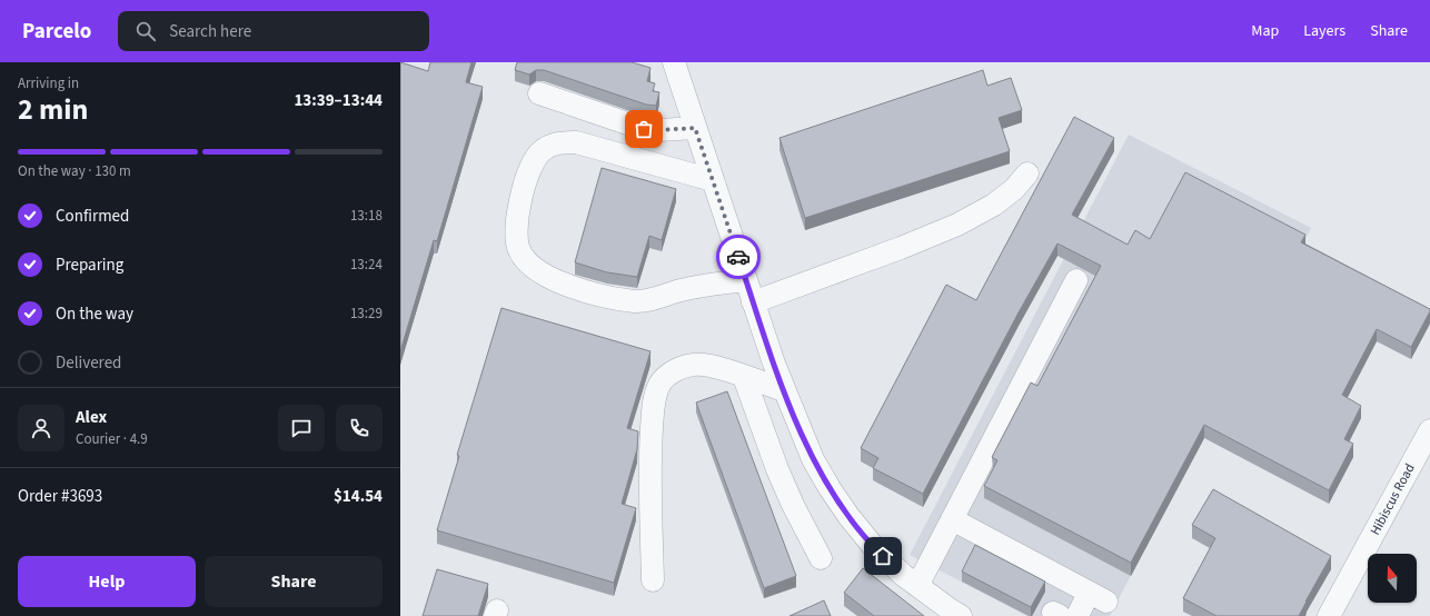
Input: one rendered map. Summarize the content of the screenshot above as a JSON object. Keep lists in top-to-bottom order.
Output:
{
  "streets": {
    "lane": ["Hibiscus Road"]
  },
  "north": "top",
  "page": {
    "header": "Parcelo",
    "search": "Search here",
    "nav": ["Map", "Layers", "Share"],
    "heading": ["2 min", "Arriving in", "13:39–13:44"],
    "panel": [
      "Alex",
      "Courier · 4.9",
      "Order #3693",
      "$14.54"
    ],
    "bar": "On the way · 130 m",
    "list": [
      ["Confirmed", "13:18"],
      ["Preparing", "13:24"],
      ["On the way", "13:29"],
      "Delivered"
    ],
    "buttons": ["Help", "Share"]
  }
}
